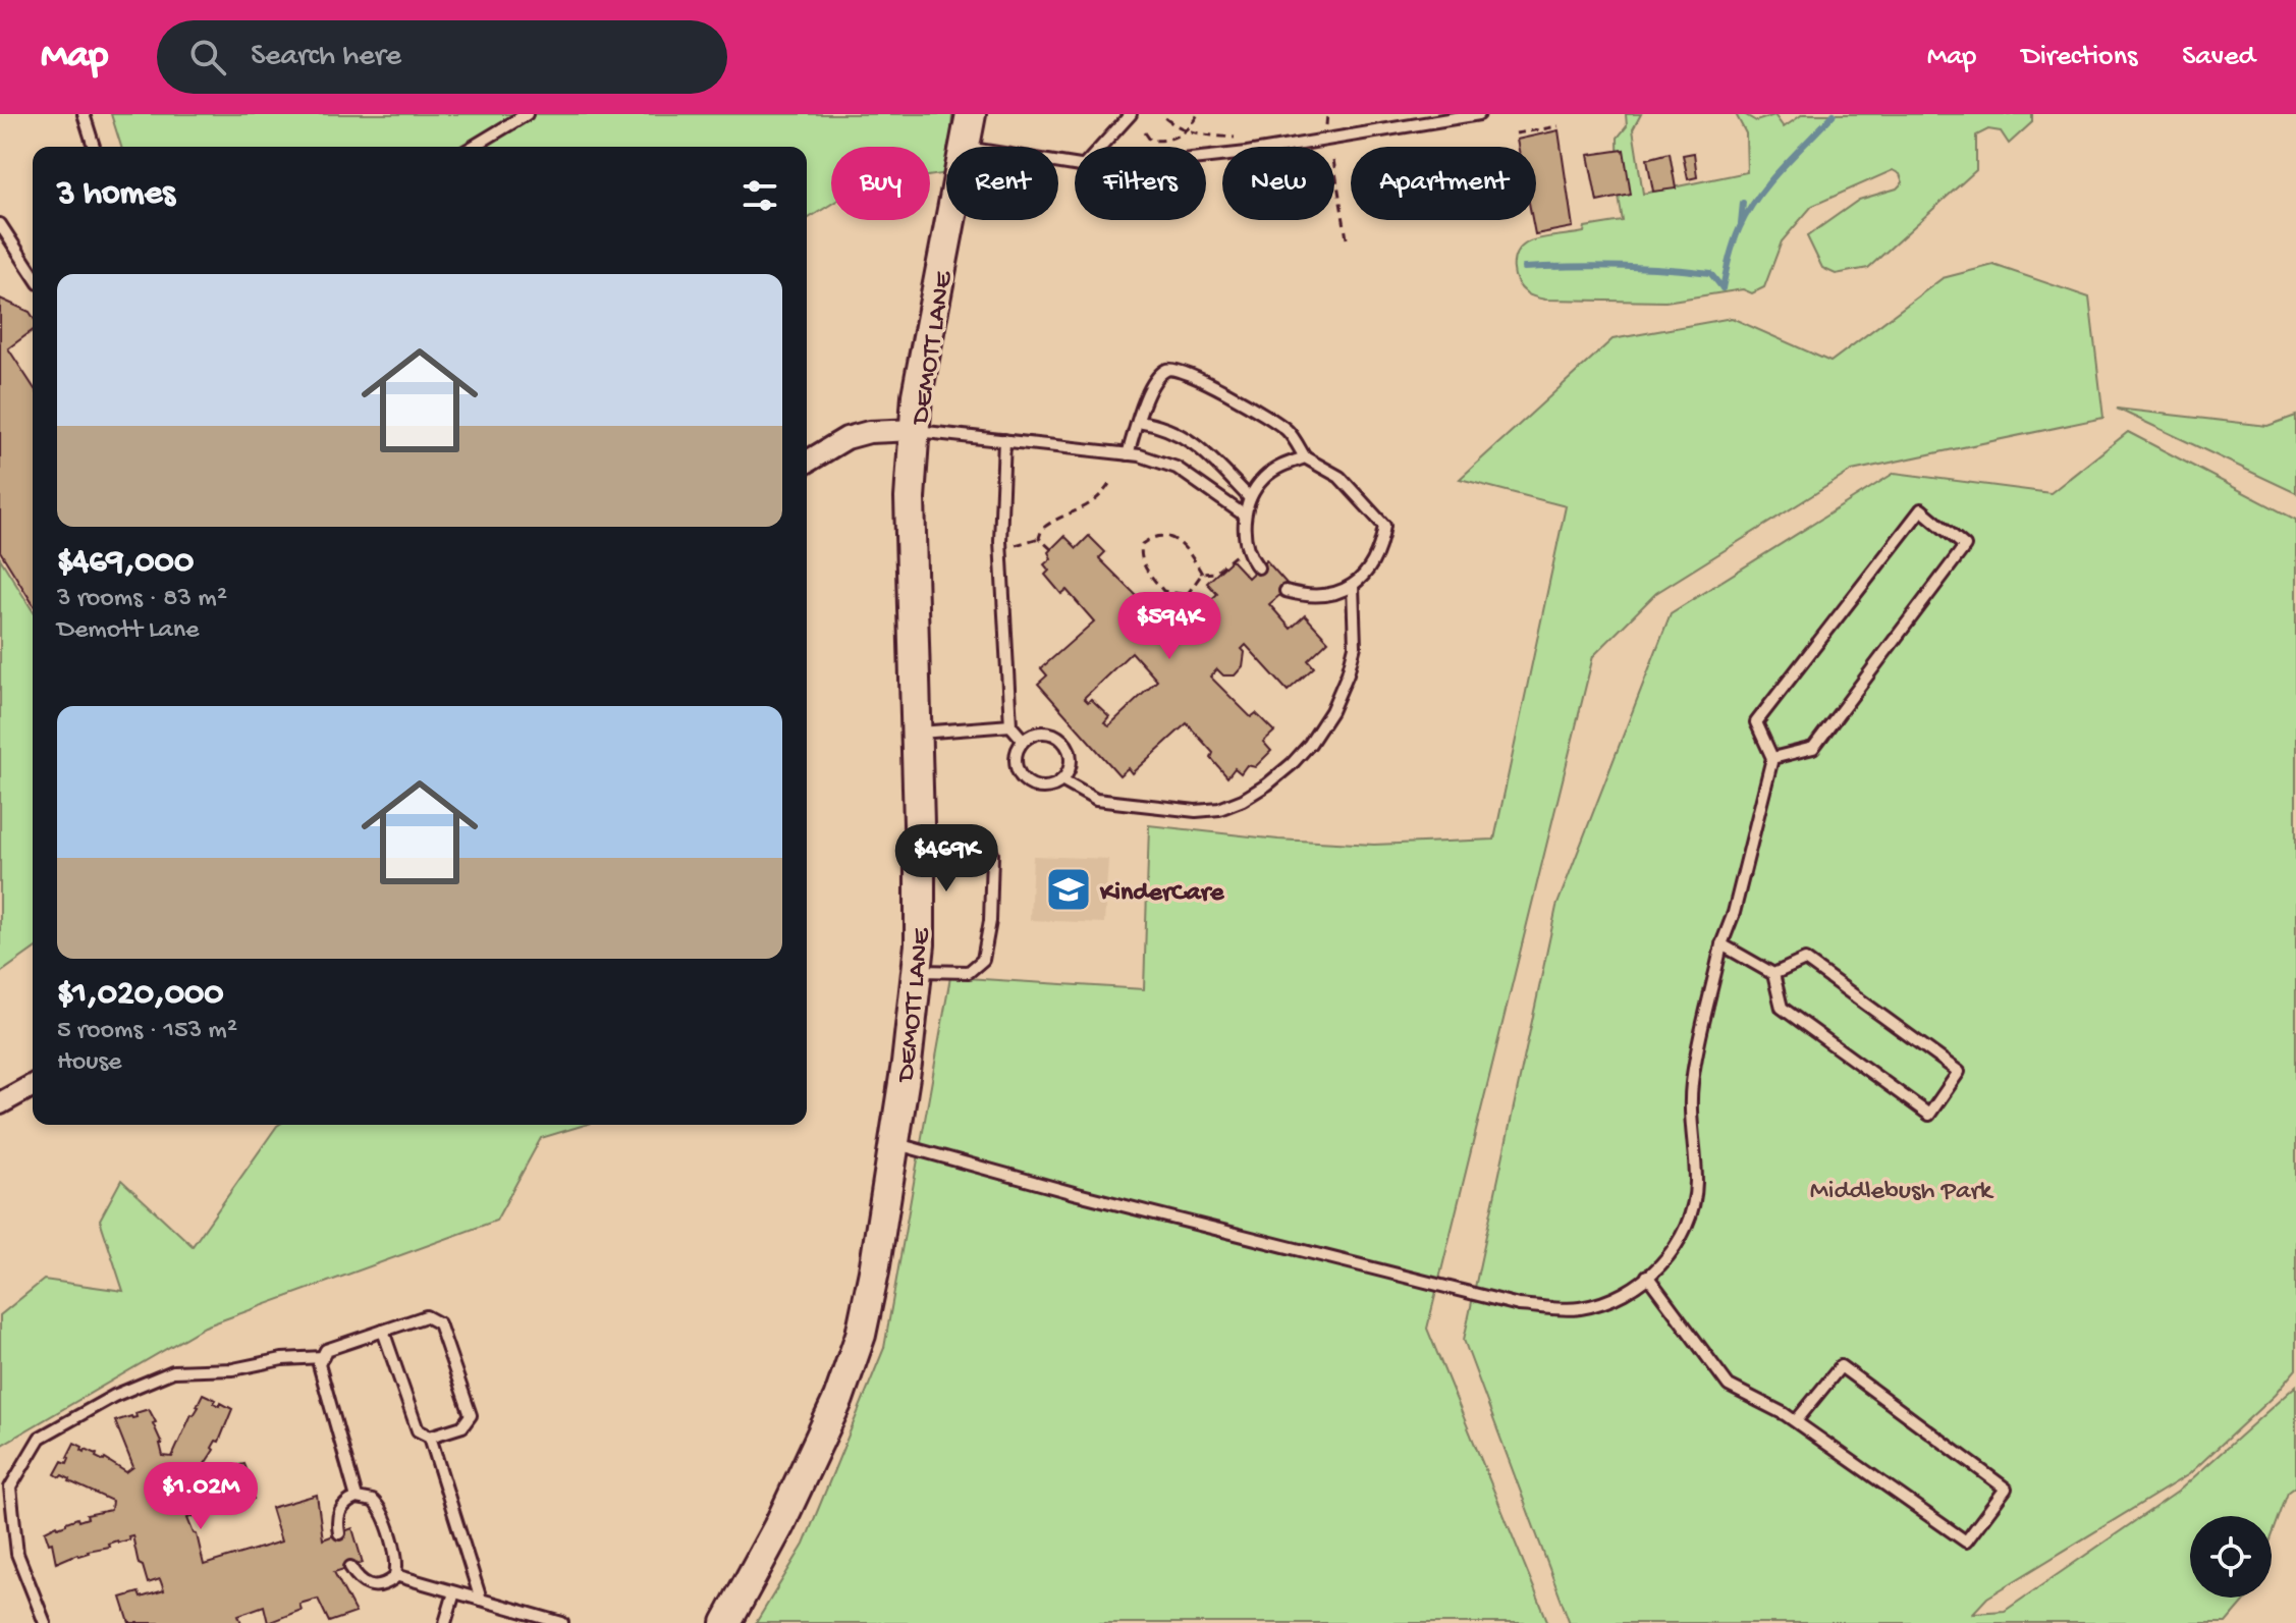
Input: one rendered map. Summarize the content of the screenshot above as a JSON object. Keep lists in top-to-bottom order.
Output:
{
  "streets": {
    "street": ["DEMOTT LANE"]
  },
  "parks": ["Middlebush Park"],
  "places": {
    "school or university": ["KinderCare"]
  },
  "page": {
    "header": "Map",
    "search": "Search here",
    "nav": ["Map", "Directions", "Saved"],
    "chip": [
      "Buy",
      "Rent",
      "Filters",
      "New",
      "Apartment"
    ],
    "heading": "3 homes",
    "list": [
      {
        "name": "$469,000",
        "note": "3 rooms · 83 m² · Demott Lane"
      },
      {
        "name": "$1,020,000",
        "note": "5 rooms · 153 m² · House"
      }
    ],
    "price": ["$594K", "$469K", "$1.02M"]
  }
}
